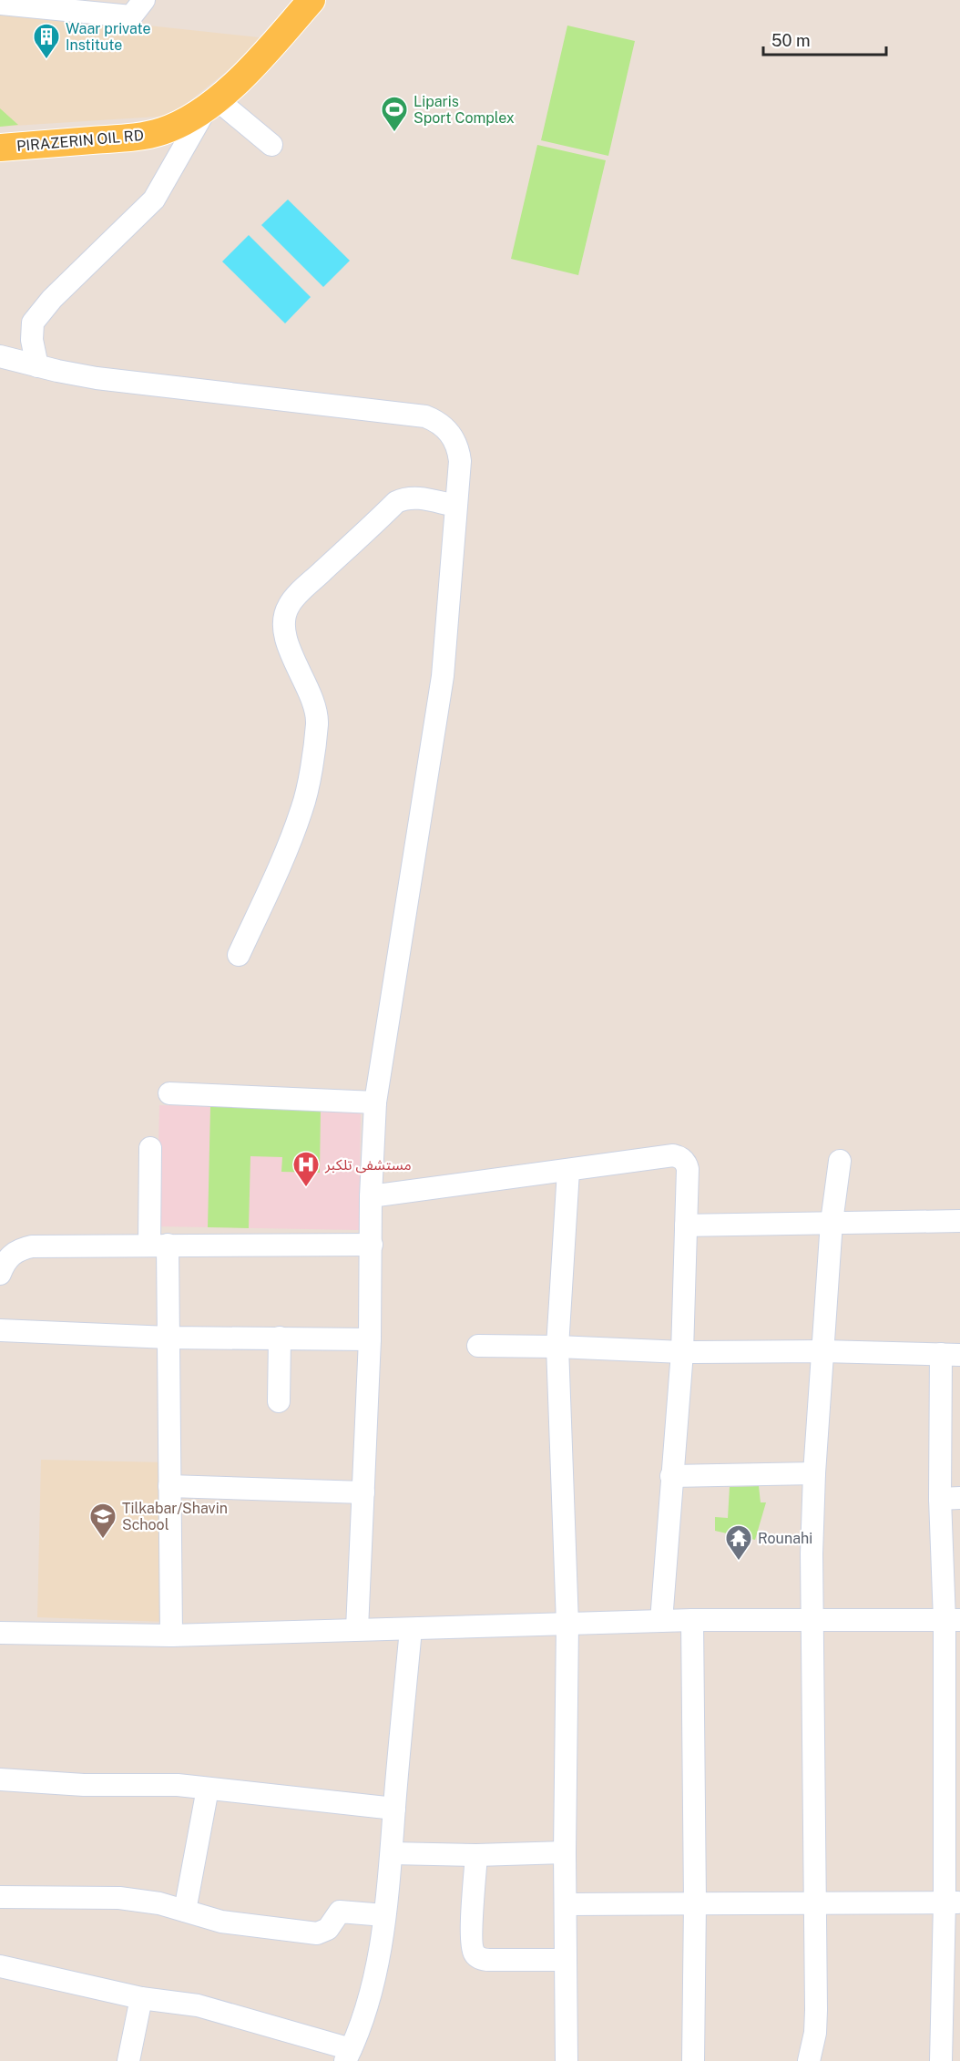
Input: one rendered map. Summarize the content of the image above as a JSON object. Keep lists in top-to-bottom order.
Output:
{
  "streets": {
    "main road": ["PIRAZERIN OIL RD"]
  },
  "places": {
    "building": ["Waar private Institute"],
    "sports": ["Liparis Sport Complex"],
    "hospital": ["مستشفى تلكبر"],
    "school or university": ["Tilkabar/Shavin School"],
    "temple": ["Rounahi"]
  },
  "scale_bar": "50 m"
}
